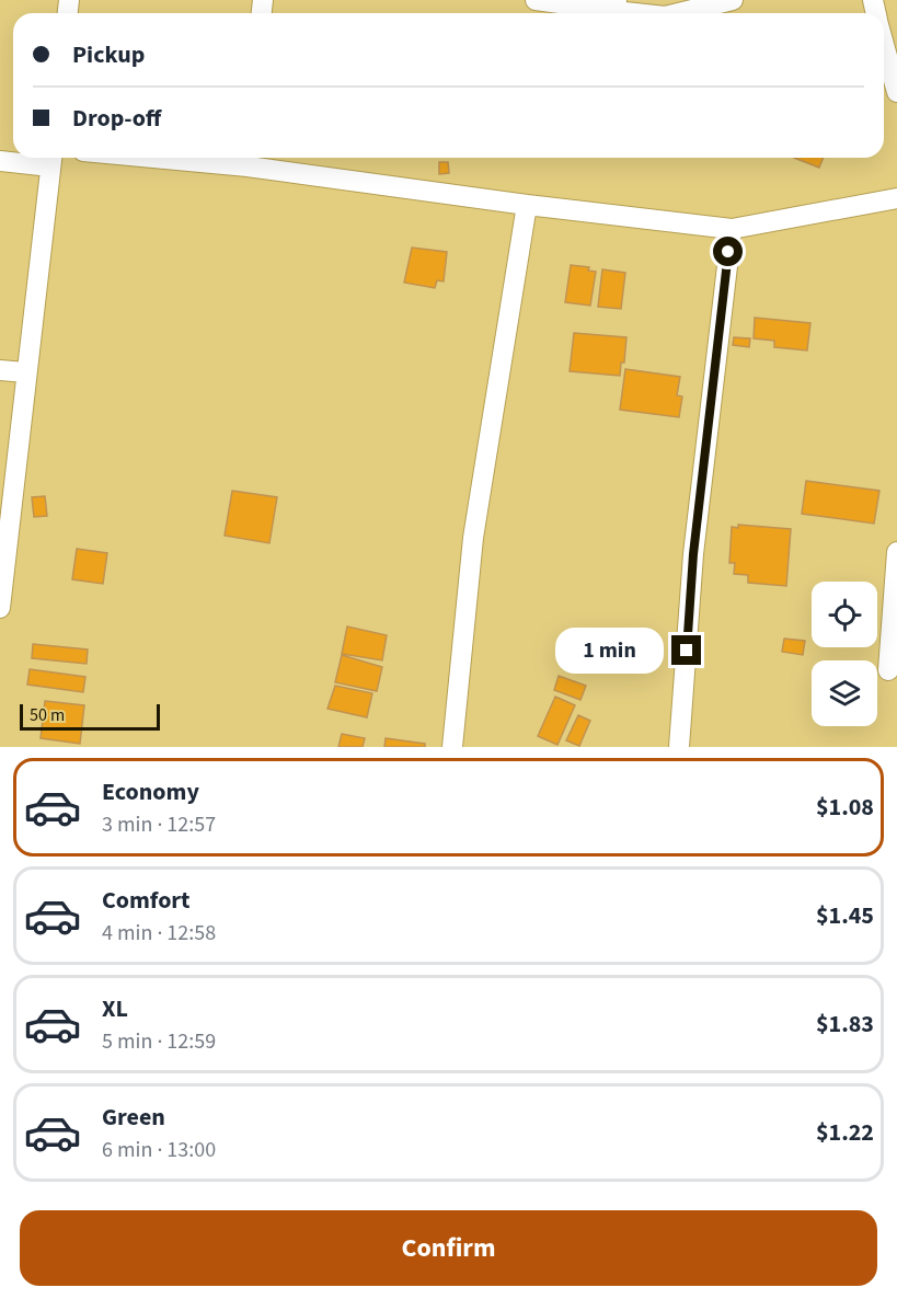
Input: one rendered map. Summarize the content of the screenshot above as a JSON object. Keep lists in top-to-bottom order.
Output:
{
  "scale_bar": "50 m",
  "page": {
    "banner": ["Pickup", "Drop-off"],
    "bubble": "1 min",
    "scale": "50 m",
    "list": [
      {
        "name": "Economy",
        "note": "3 min · 12:57",
        "value": "$1.08"
      },
      {
        "name": "Comfort",
        "note": "4 min · 12:58",
        "value": "$1.45"
      },
      {
        "name": "XL",
        "note": "5 min · 12:59",
        "value": "$1.83"
      },
      {
        "name": "Green",
        "note": "6 min · 13:00",
        "value": "$1.22"
      }
    ],
    "buttons": "Confirm"
  }
}
